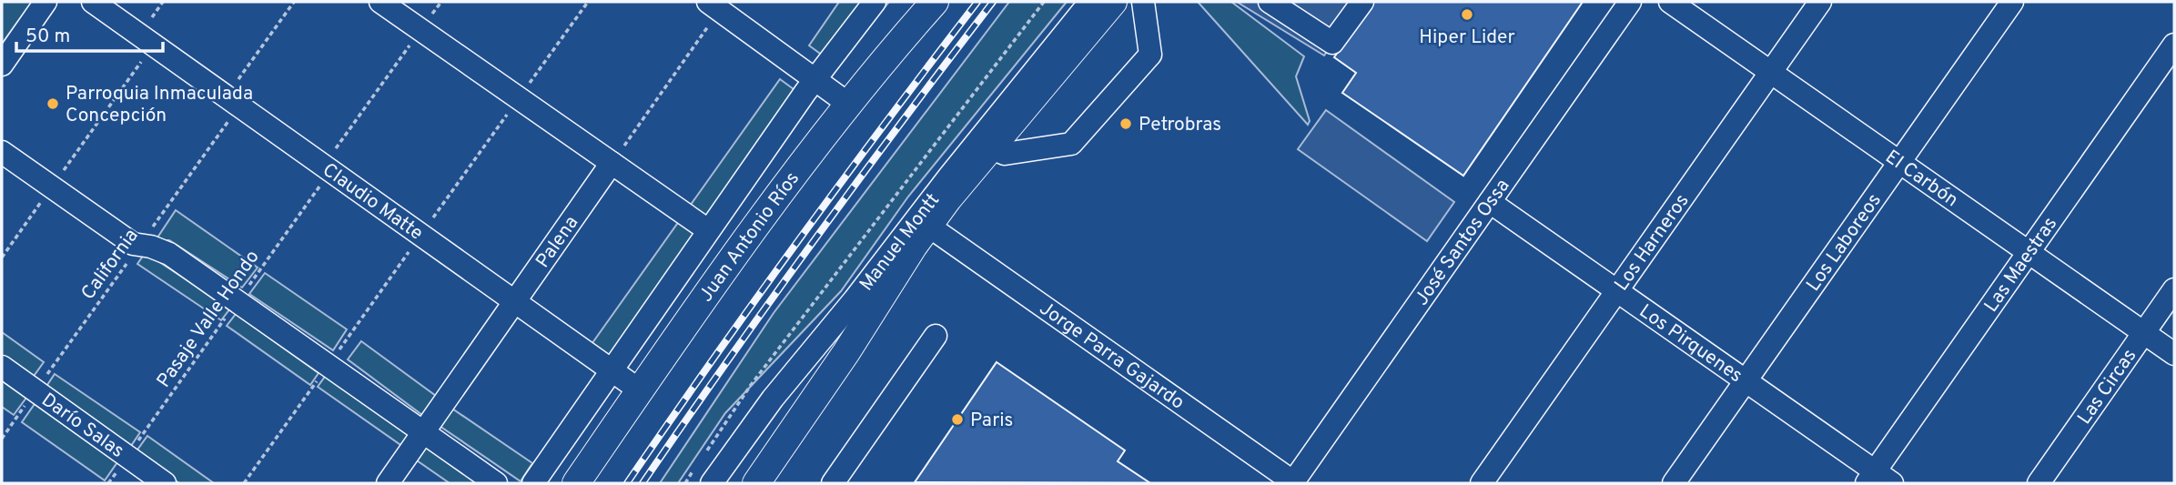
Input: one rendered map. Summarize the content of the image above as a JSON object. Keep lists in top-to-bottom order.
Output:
{
  "streets": {
    "main road": ["Juan Antonio Ríos", "Manuel Montt"],
    "street": [
      "El Carbón",
      "Claudio Matte",
      "José Santos Ossa",
      "Palena",
      "Los Harneros",
      "Los Laboreos",
      "Las Maestras",
      "Los Pirquenes",
      "Jorge Parra Gajardo",
      "Las Circas",
      "Darío Salas"
    ],
    "path": ["California", "Pasaje Valle Hondo"]
  },
  "crossings": [
    ["El Carbón", "Los Harneros"],
    ["El Carbón", "Los Laboreos"],
    ["El Carbón", "Las Maestras"],
    ["El Carbón", "Las Circas"],
    ["Claudio Matte", "Juan Antonio Ríos"],
    ["Claudio Matte", "Palena"],
    ["Claudio Matte", "California"],
    ["Claudio Matte", "Pasaje Valle Hondo"],
    ["Manuel Montt", "Jorge Parra Gajardo"],
    ["José Santos Ossa", "Los Pirquenes"],
    ["José Santos Ossa", "Jorge Parra Gajardo"],
    ["Los Harneros", "Los Pirquenes"],
    ["Los Laboreos", "Los Pirquenes"],
    ["California", "Darío Salas"],
    ["Las Maestras", "Los Pirquenes"],
    ["Pasaje Valle Hondo", "Darío Salas"]
  ],
  "places": [
    "Hiper Lider",
    "Parroquia Inmaculada Concepción",
    "Petrobras",
    "Paris"
  ],
  "scale_bar": "50 m"
}
